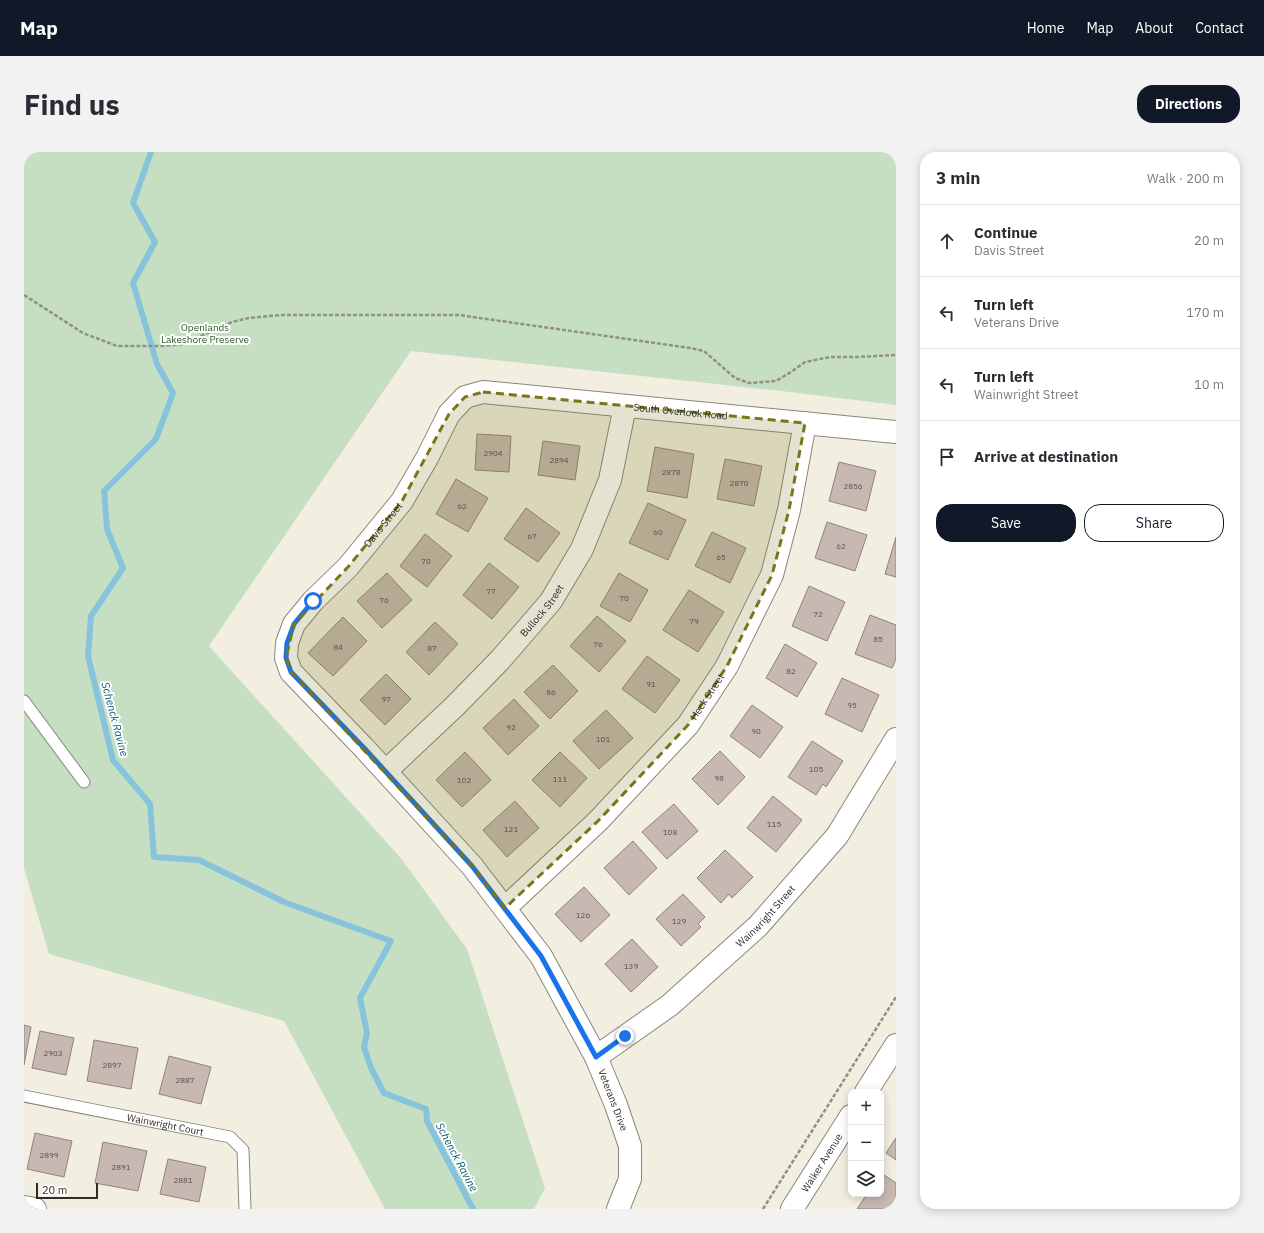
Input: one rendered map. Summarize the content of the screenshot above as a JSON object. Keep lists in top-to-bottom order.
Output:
{
  "streets": {
    "street": [
      "South Overlook Road",
      "Davis Street",
      "Bullock Street",
      "Heck Street",
      "Wainwright Street",
      "Veterans Drive",
      "Walker Avenue"
    ],
    "lane": ["Wainwright Court"]
  },
  "crossings": [
    ["South Overlook Road", "Davis Street"],
    ["South Overlook Road", "Bullock Street"],
    ["South Overlook Road", "Heck Street"],
    ["Davis Street", "Veterans Drive"],
    ["Bullock Street", "Veterans Drive"],
    ["Heck Street", "Veterans Drive"],
    ["Wainwright Street", "Veterans Drive"]
  ],
  "water": ["Schenck Ravine"],
  "parks": ["Openlands Lakeshore Preserve"],
  "house_numbers": [
    "2904",
    "2894",
    "2878",
    "2870",
    "2856",
    "62",
    "60",
    "67",
    "62",
    "65",
    "70",
    "77",
    "70",
    "76",
    "72",
    "79",
    "85",
    "76",
    "84",
    "87",
    "82",
    "91",
    "86",
    "97",
    "95",
    "92",
    "90",
    "101",
    "105",
    "98",
    "111",
    "102",
    "115",
    "121",
    "108",
    "126",
    "129",
    "139",
    "2903",
    "2897",
    "2887",
    "2899",
    "2891",
    "2881"
  ],
  "scale_bar": "20 m",
  "page": {
    "header": "Map",
    "nav": [
      "Home",
      "Map",
      "About",
      "Contact"
    ],
    "buttons": [
      "Directions",
      ["Save", "Share"]
    ],
    "title": "Find us",
    "heading": ["3 min", "Walk · 200 m"],
    "list": [
      ["Continue", "Davis Street", "20 m"],
      ["Turn left", "Veterans Drive", "170 m"],
      ["Turn left", "Wainwright Street", "10 m"],
      "Arrive at destination"
    ],
    "map_buttons": ["+", "−"],
    "scale": "20 m"
  }
}
